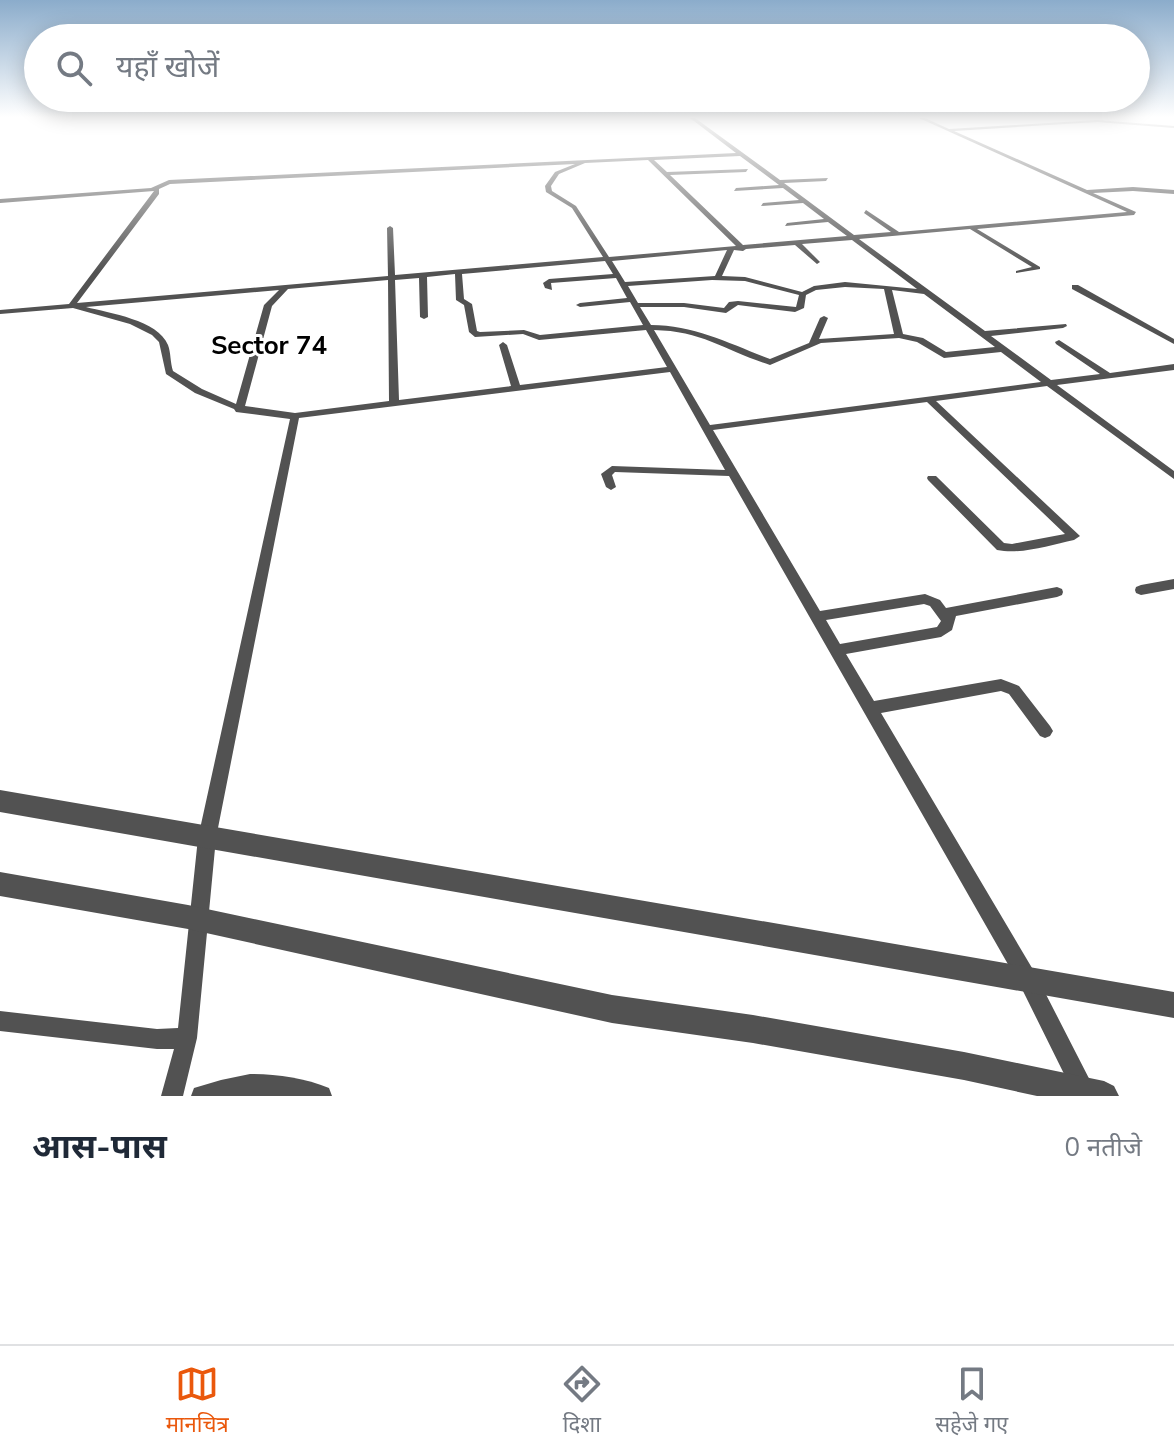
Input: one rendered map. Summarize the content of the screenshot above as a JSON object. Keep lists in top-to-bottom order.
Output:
{
  "districts": ["Sector 74"],
  "page": {
    "search": "यहाँ खोजें",
    "heading": ["आस-पास", "0 नतीजे"],
    "nav": ["मानचित्र", "दिशा", "सहेजे गए"]
  }
}
